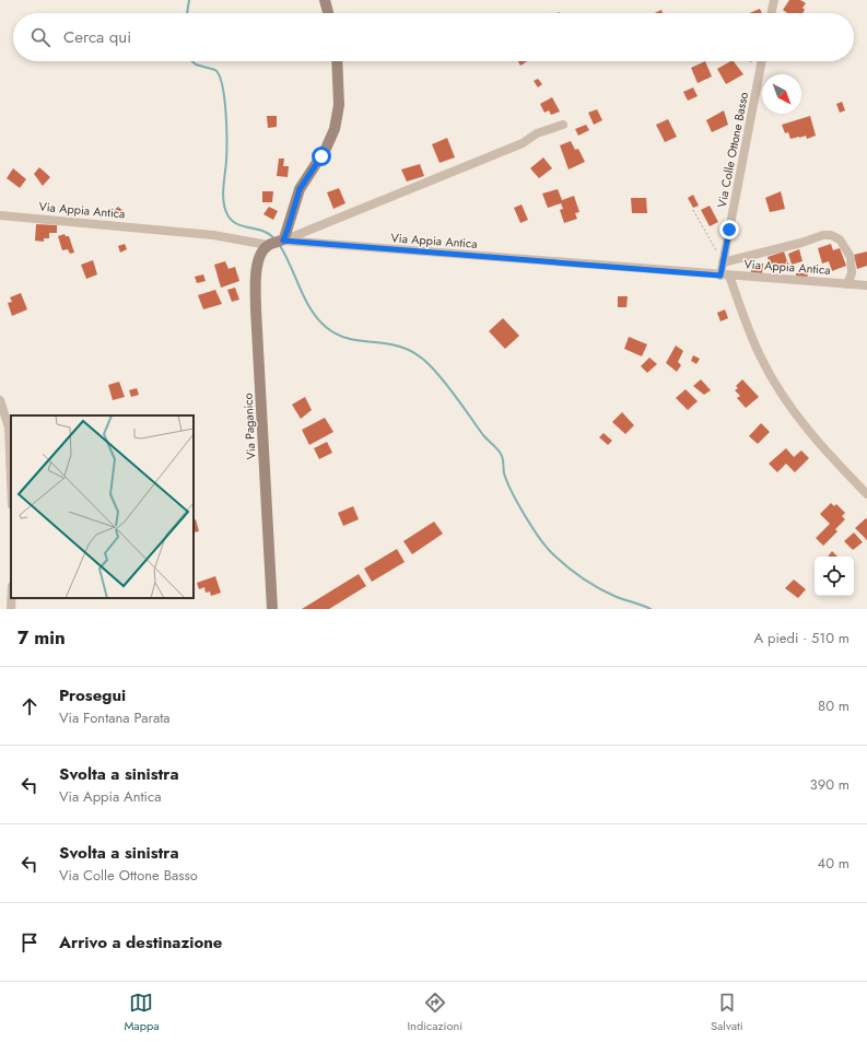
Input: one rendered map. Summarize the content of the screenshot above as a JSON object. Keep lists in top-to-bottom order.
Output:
{
  "streets": {
    "street": ["Via Colle Ottone Basso", "Via Appia Antica", "Via Paganico"]
  },
  "crossings": [
    ["Via Colle Ottone Basso", "Via Appia Antica"],
    ["Via Appia Antica", "Via Paganico"]
  ],
  "north": "bottom right",
  "page": {
    "search": "Cerca qui",
    "heading": ["7 min", "A piedi · 510 m"],
    "list": [
      ["Prosegui", "Via Fontana Parata", "80 m"],
      ["Svolta a sinistra", "Via Appia Antica", "390 m"],
      ["Svolta a sinistra", "Via Colle Ottone Basso", "40 m"],
      "Arrivo a destinazione"
    ],
    "nav": ["Mappa", "Indicazioni", "Salvati"]
  }
}
